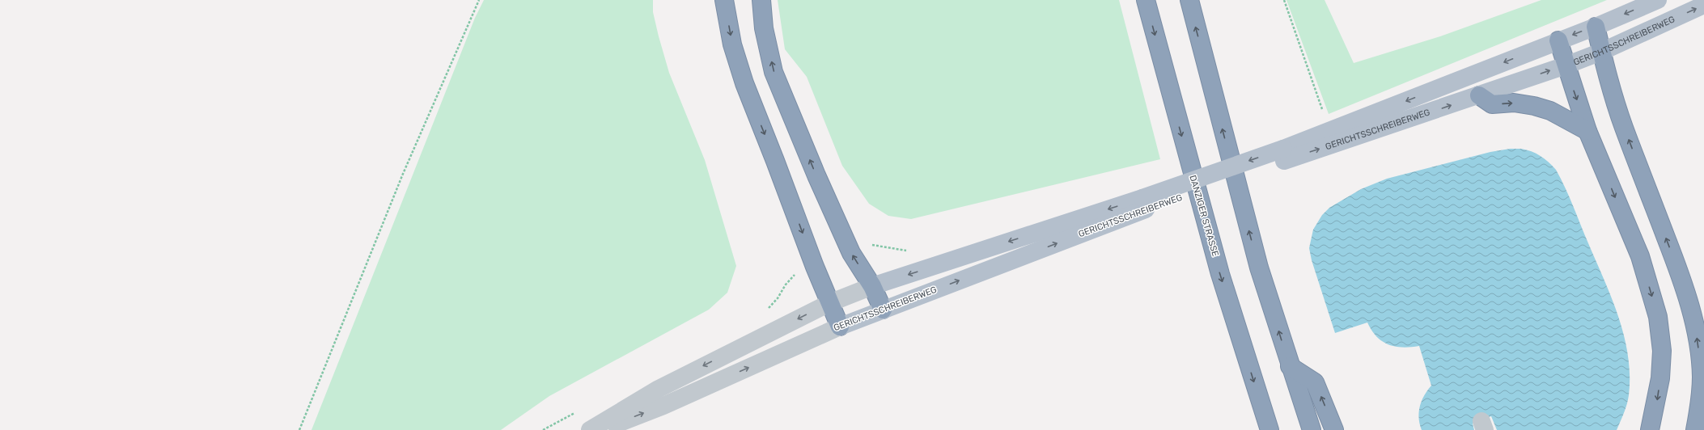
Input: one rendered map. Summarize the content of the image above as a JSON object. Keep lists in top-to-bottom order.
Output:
{
  "streets": {
    "highway": ["DANZIGER STRASSE"],
    "main road": ["GERICHTSSCHREIBERWEG"]
  }
}
